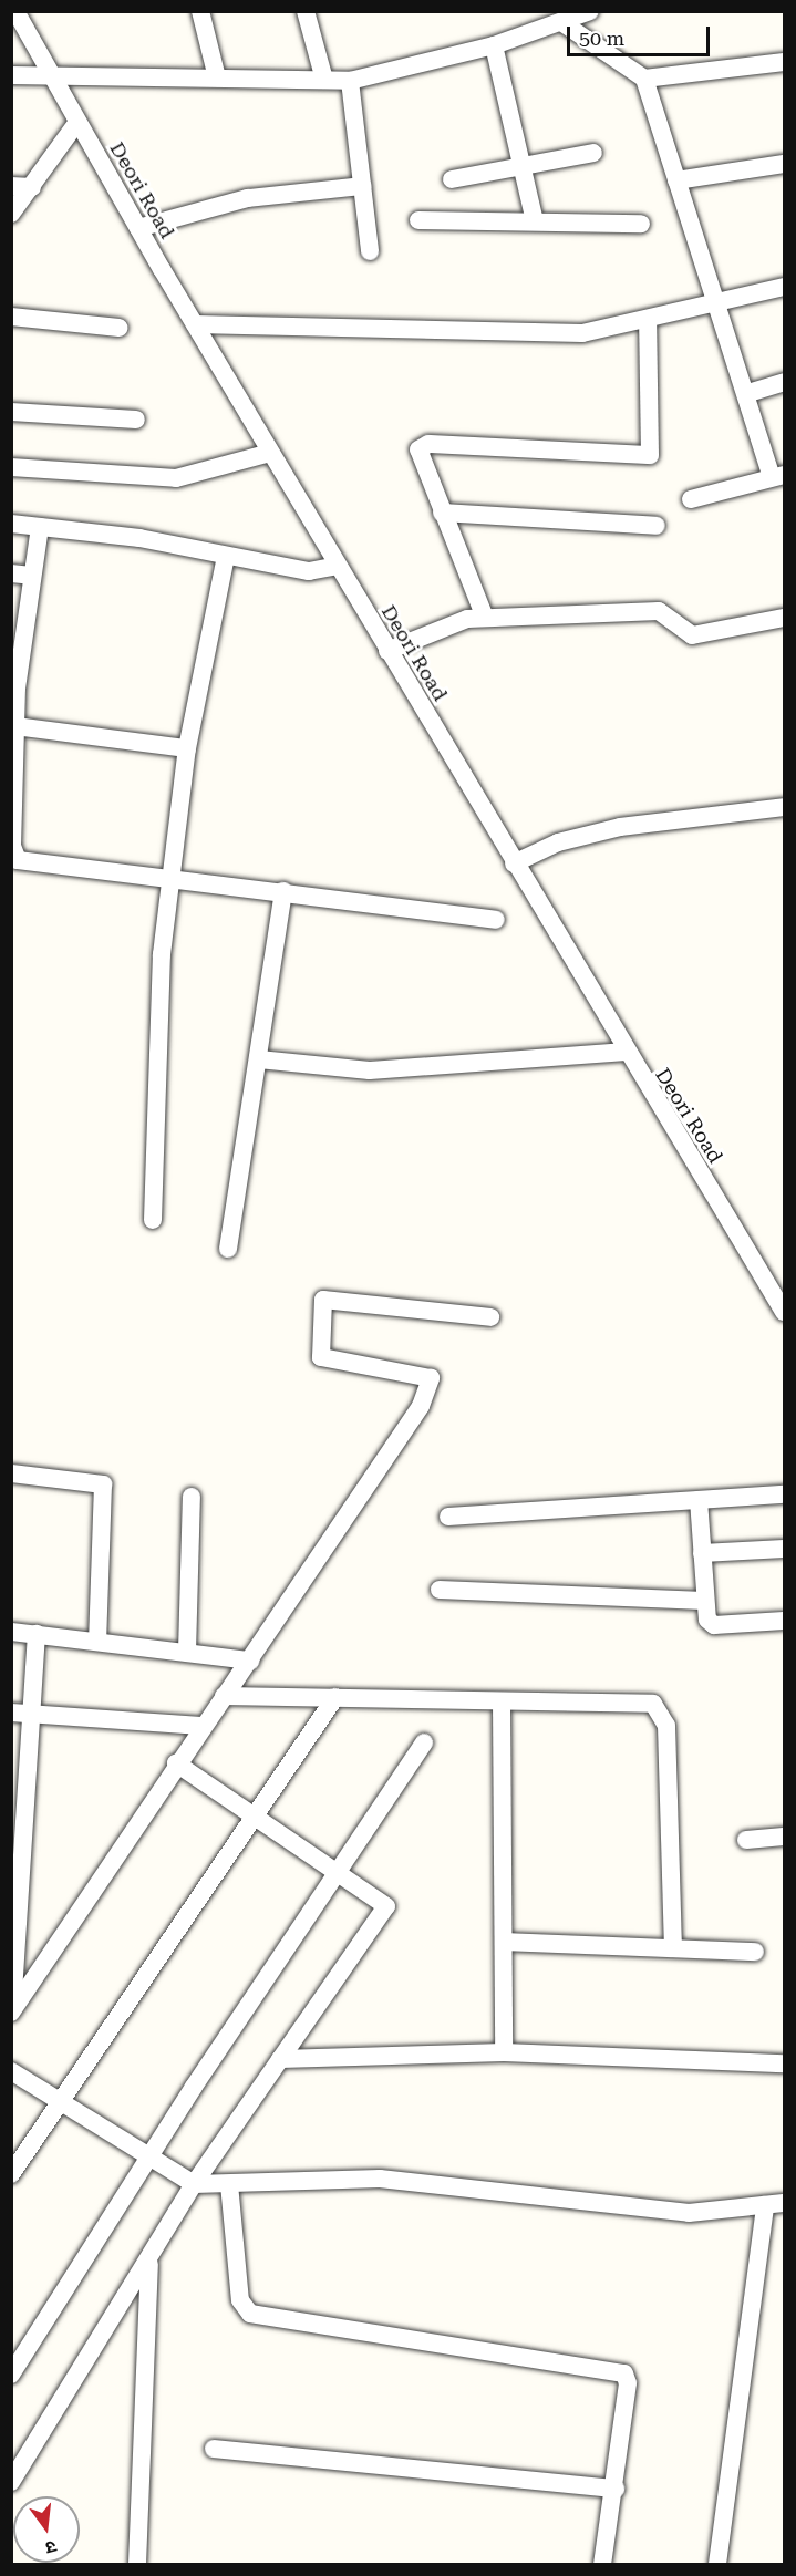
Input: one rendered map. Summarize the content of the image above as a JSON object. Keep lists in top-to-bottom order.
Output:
{
  "streets": {
    "street": ["Deori Road"]
  },
  "scale_bar": "50 m",
  "north": "bottom"
}
